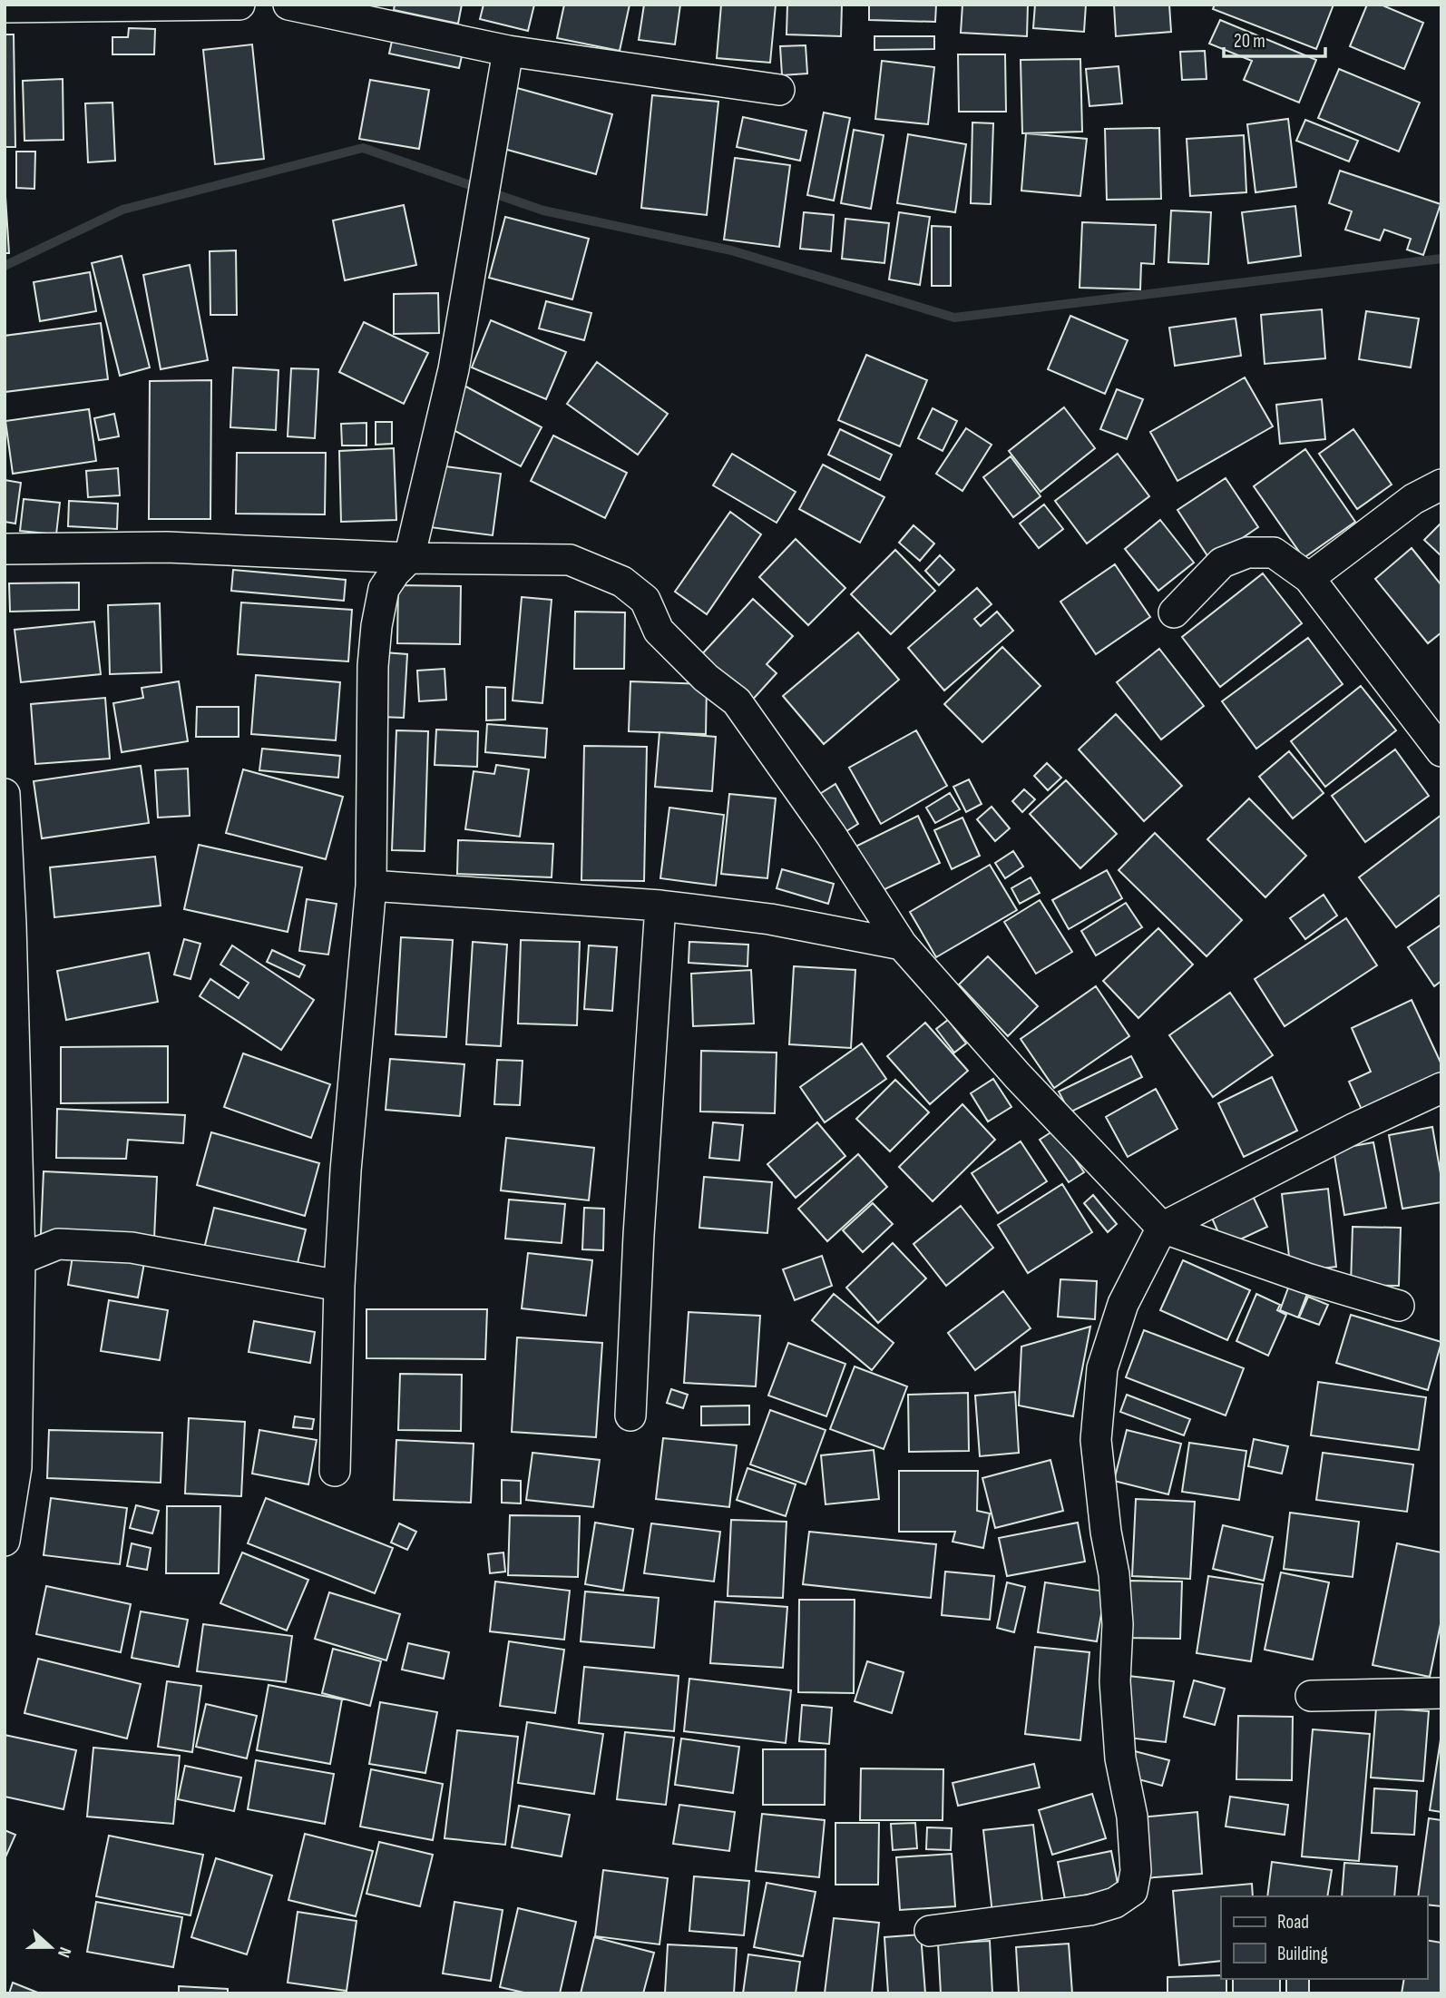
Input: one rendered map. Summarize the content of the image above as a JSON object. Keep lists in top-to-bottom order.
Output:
{
  "legend": ["Road", "Building"],
  "scale_bar": "20 m",
  "north": "right"
}
